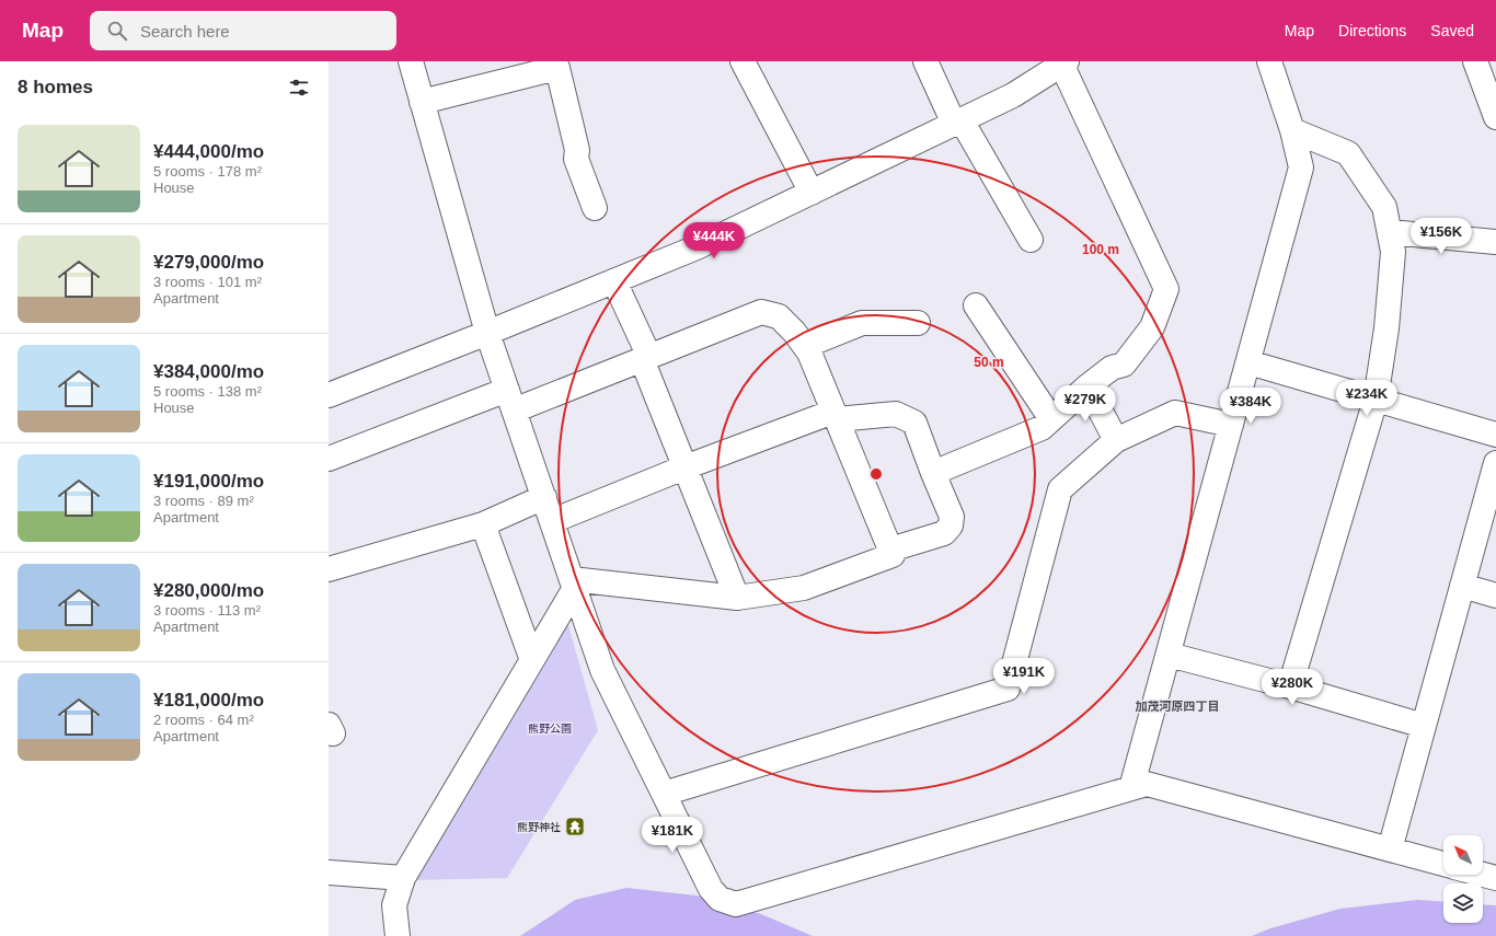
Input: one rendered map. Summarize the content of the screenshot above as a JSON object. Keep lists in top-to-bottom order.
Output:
{
  "districts": ["加茂河原四丁目"],
  "parks": ["熊野公園"],
  "places": {
    "temple": ["熊野神社"]
  },
  "north": "top left",
  "page": {
    "header": "Map",
    "search": "Search here",
    "nav": ["Map", "Directions", "Saved"],
    "heading": "8 homes",
    "list": [
      {
        "name": "¥444,000/mo",
        "note": "5 rooms · 178 m² · House"
      },
      {
        "name": "¥279,000/mo",
        "note": "3 rooms · 101 m² · Apartment"
      },
      {
        "name": "¥384,000/mo",
        "note": "5 rooms · 138 m² · House"
      },
      {
        "name": "¥191,000/mo",
        "note": "3 rooms · 89 m² · Apartment"
      },
      {
        "name": "¥280,000/mo",
        "note": "3 rooms · 113 m² · Apartment"
      },
      {
        "name": "¥181,000/mo",
        "note": "2 rooms · 64 m² · Apartment"
      }
    ],
    "price": [
      "¥156K",
      "¥444K",
      "¥234K",
      "¥279K",
      "¥384K",
      "¥191K",
      "¥280K",
      "¥181K"
    ]
  },
  "rings": ["100 m", "50 m"]
}
